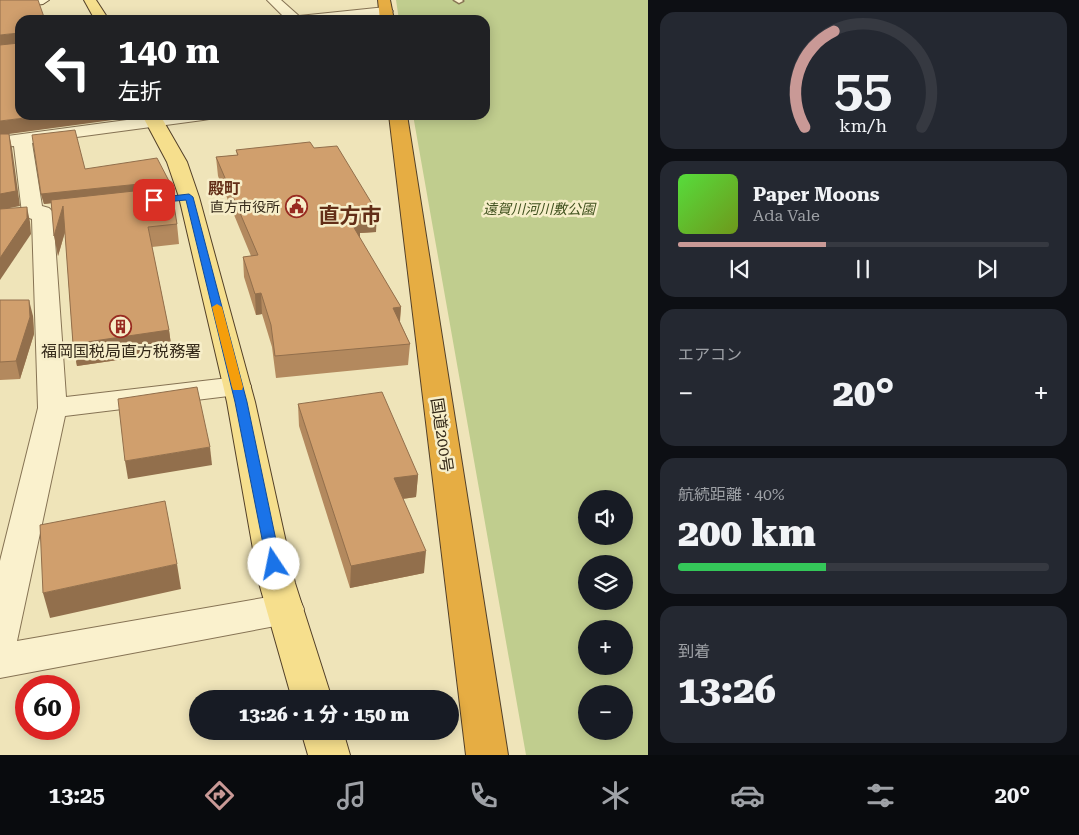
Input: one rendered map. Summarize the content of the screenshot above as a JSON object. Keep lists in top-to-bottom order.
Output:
{
  "streets": {
    "highway": ["国道200号"]
  },
  "districts": ["殿町", "直方市"],
  "parks": ["遠賀川河川敷公園"],
  "places": {
    "public building": ["直方市役所"],
    "building": ["福岡国税局直方税務署"]
  },
  "page": {
    "turn": ["140 m", "左折"],
    "song": ["Paper Moons", "Ada Vale"],
    "tile": [
      "エアコン",
      ["航続距離 · 40%", "200 km"],
      ["到着", "13:26"]
    ],
    "heat": ["−", "20°", "+"],
    "map_buttons": ["+", "−"],
    "limit": "60",
    "trip": "13:26 · 1 分 · 150 m",
    "tabs": ["13:25", "20°"],
    "gauge": ["55", "km/h"]
  }
}
